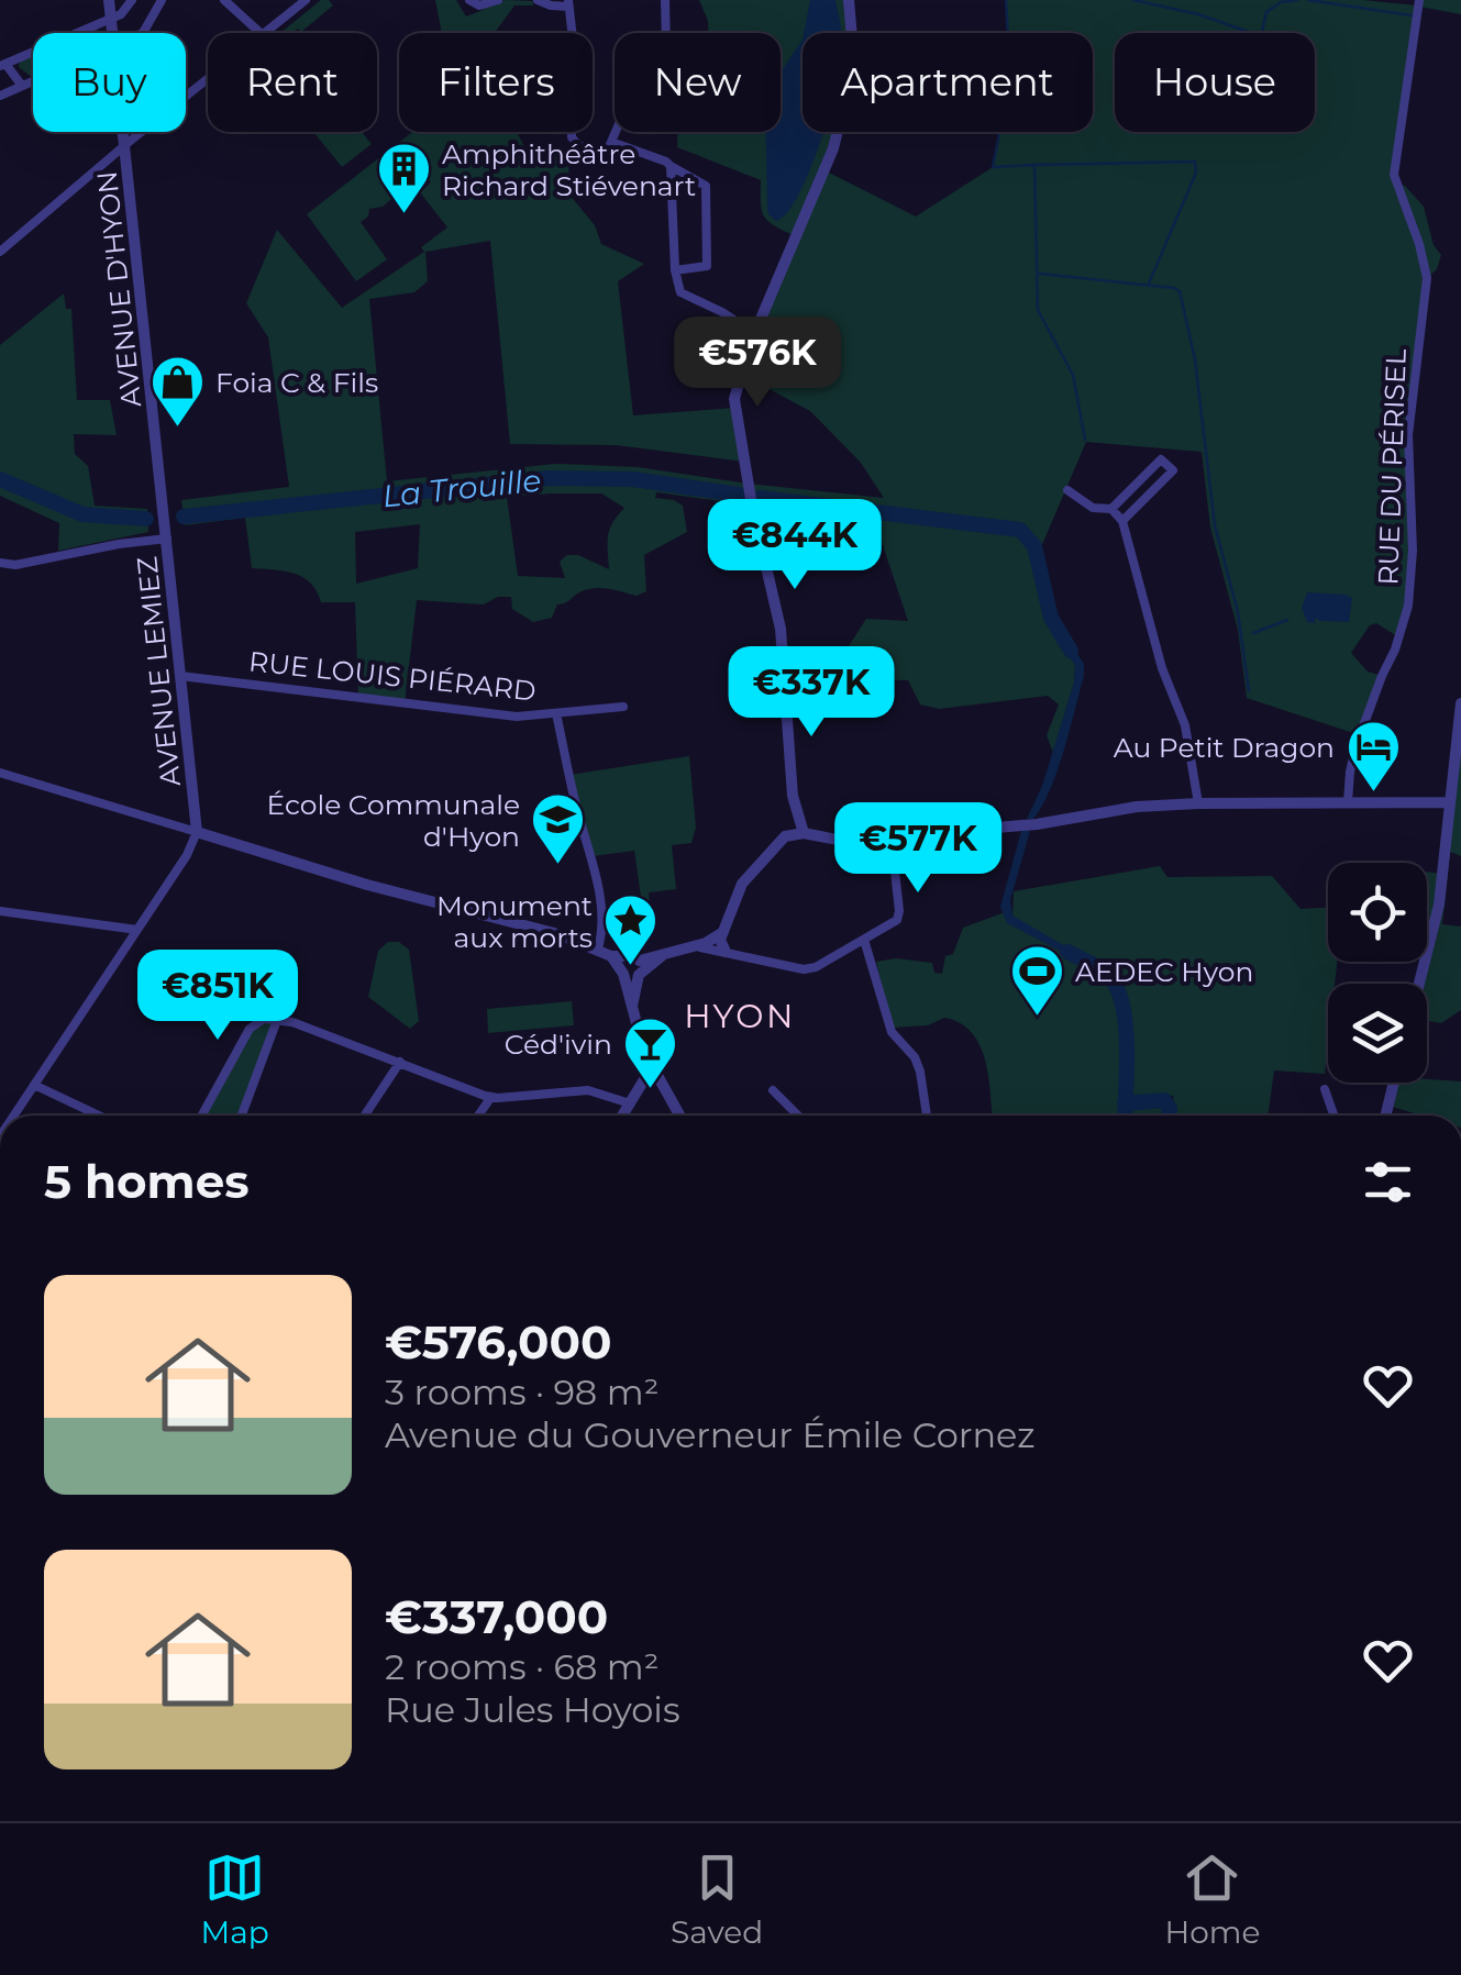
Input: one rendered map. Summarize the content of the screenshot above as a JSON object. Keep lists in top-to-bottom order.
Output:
{
  "streets": {
    "street": [
      "AVENUE D'HYON",
      "RUE DU PÉRISEL",
      "AVENUE LEMIEZ",
      "RUE LOUIS PIÉRARD"
    ]
  },
  "crossings": [
    ["AVENUE D'HYON", "AVENUE LEMIEZ"],
    ["AVENUE LEMIEZ", "RUE LOUIS PIÉRARD"]
  ],
  "districts": ["HYON"],
  "water": ["La Trouille"],
  "places": {
    "building": ["Amphithéâtre Richard Stiévenart"],
    "shop": ["Foia C & Fils"],
    "hotel": ["Au Petit Dragon"],
    "school or university": ["École Communale d'Hyon"],
    "place": ["Monument aux morts"],
    "sports": ["AEDEC Hyon"],
    "bar": ["Céd'ivin"]
  },
  "page": {
    "chip": [
      "Buy",
      "Rent",
      "Filters",
      "New",
      "Apartment",
      "House"
    ],
    "price": [
      "€576K",
      "€844K",
      "€337K",
      "€577K",
      "€851K"
    ],
    "heading": "5 homes",
    "list": [
      {
        "name": "€576,000",
        "note": "3 rooms · 98 m² · Avenue du Gouverneur Émile Cornez"
      },
      {
        "name": "€337,000",
        "note": "2 rooms · 68 m² · Rue Jules Hoyois"
      }
    ],
    "tabs": ["Map", "Saved", "Home"]
  }
}
